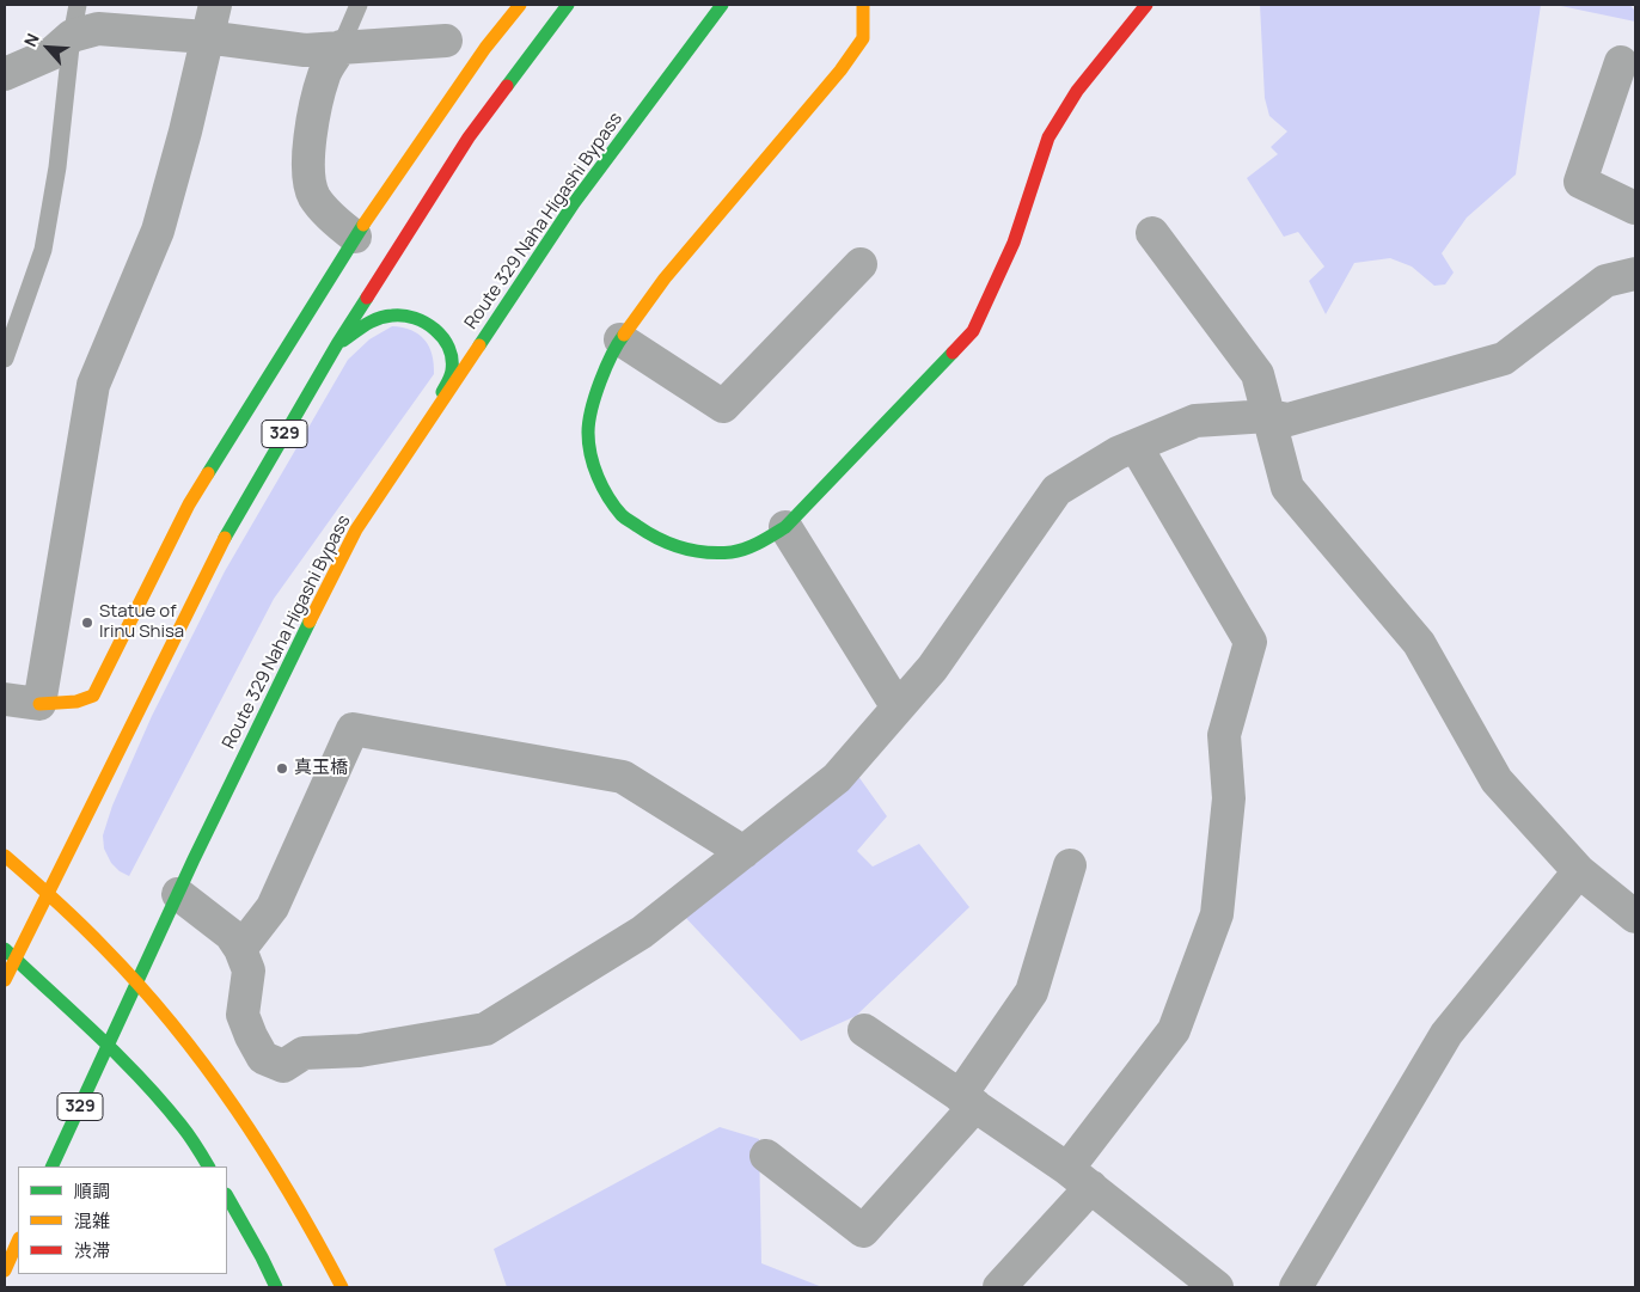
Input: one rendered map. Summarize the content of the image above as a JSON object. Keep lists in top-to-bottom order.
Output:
{
  "streets": {
    "main road": ["Route 329 Naha Higashi Bypass", "329"]
  },
  "places": ["Statue of Irinu Shisa", "真玉橋"],
  "legend": ["順調", "混雑", "渋滞"],
  "north": "top left"
}
